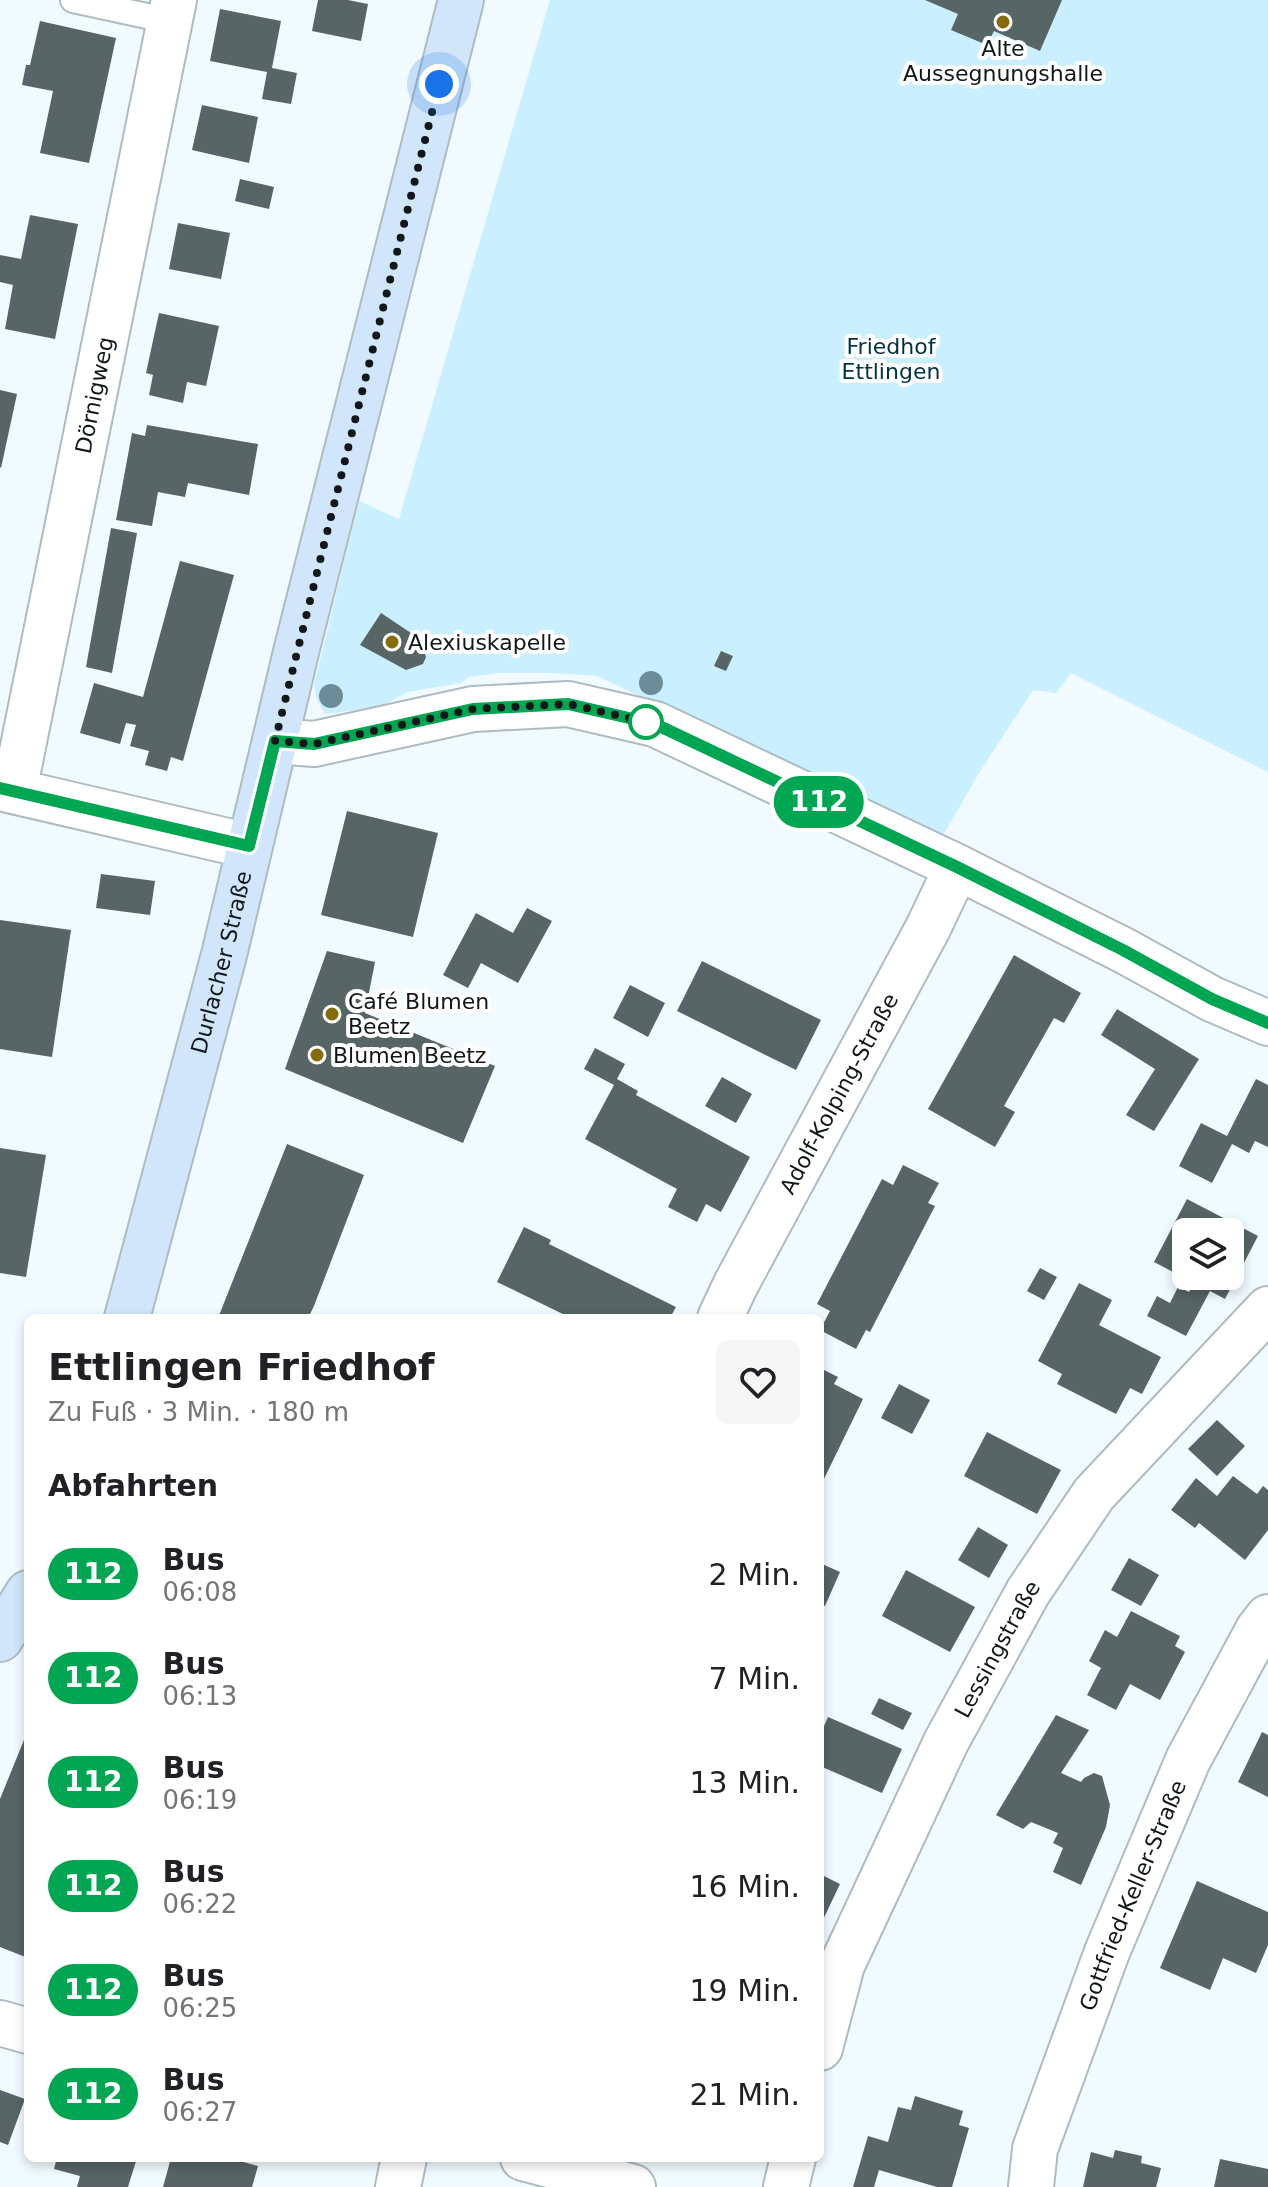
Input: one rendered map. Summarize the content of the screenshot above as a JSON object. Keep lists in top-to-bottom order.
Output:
{
  "streets": {
    "main road": ["Durlacher Straße"],
    "street": [
      "Dörnigweg",
      "Adolf-Kolping-Straße",
      "Lessingstraße",
      "Gottfried-Keller-Straße"
    ]
  },
  "parks": ["Friedhof Ettlingen"],
  "places": [
    "Alte Aussegnungshalle",
    "Alexiuskapelle",
    "Café Blumen Beetz",
    "Blumen Beetz"
  ],
  "lines": ["bus line 112"],
  "page": {
    "on_map": "112",
    "heading": [
      ["Ettlingen Friedhof", "Zu Fuß · 3 Min. · 180 m"],
      "Abfahrten"
    ],
    "list": [
      {
        "mark": "112",
        "name": "Bus",
        "note": "06:08",
        "value": "2 Min."
      },
      {
        "mark": "112",
        "name": "Bus",
        "note": "06:13",
        "value": "7 Min."
      },
      {
        "mark": "112",
        "name": "Bus",
        "note": "06:19",
        "value": "13 Min."
      },
      {
        "mark": "112",
        "name": "Bus",
        "note": "06:22",
        "value": "16 Min."
      },
      {
        "mark": "112",
        "name": "Bus",
        "note": "06:25",
        "value": "19 Min."
      },
      {
        "mark": "112",
        "name": "Bus",
        "note": "06:27",
        "value": "21 Min."
      }
    ]
  }
}
